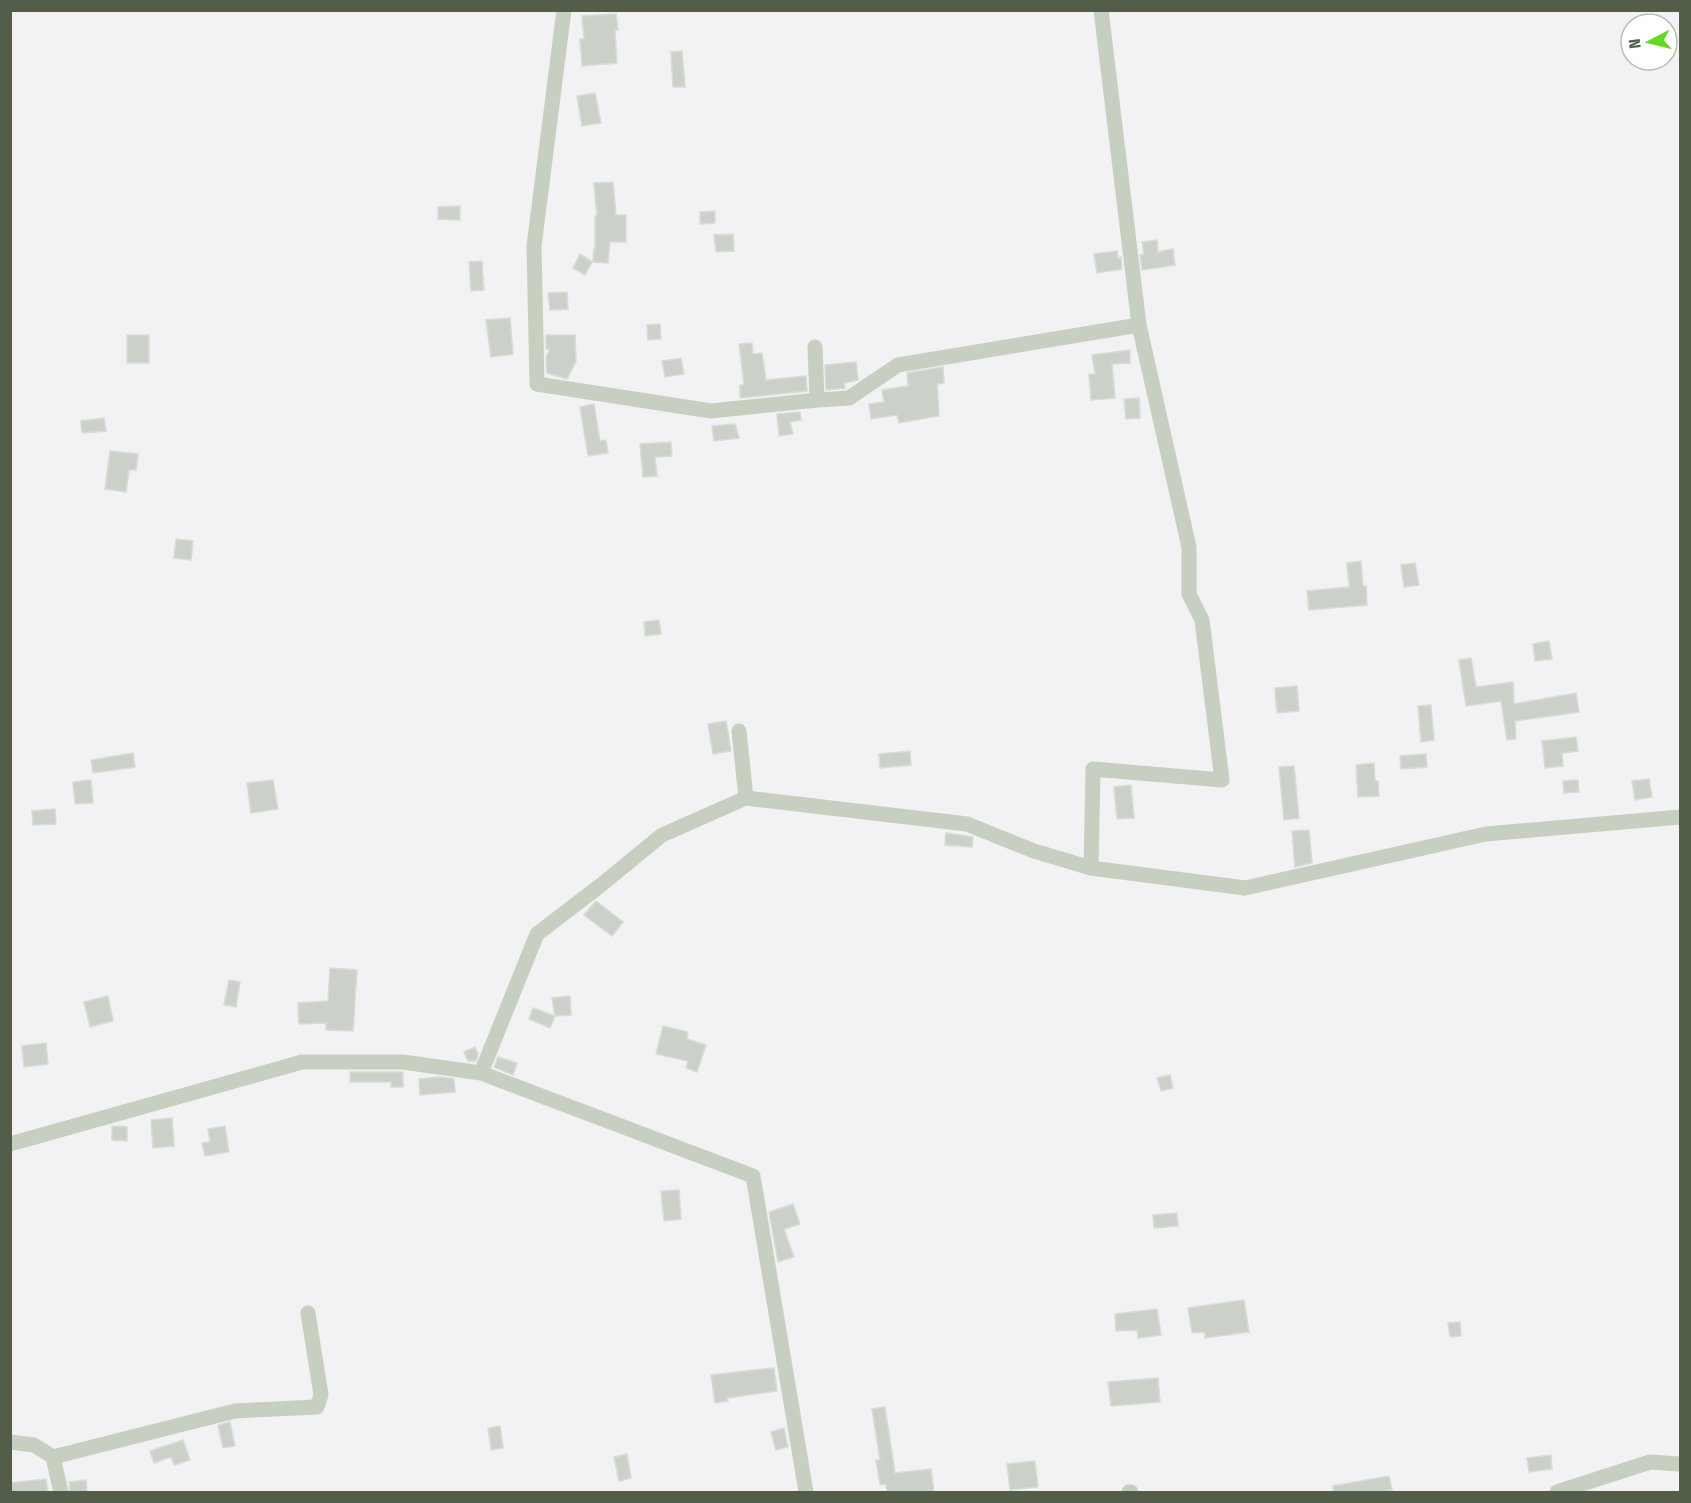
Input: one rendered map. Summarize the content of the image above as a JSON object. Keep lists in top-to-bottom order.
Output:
{
  "north": "left"
}
